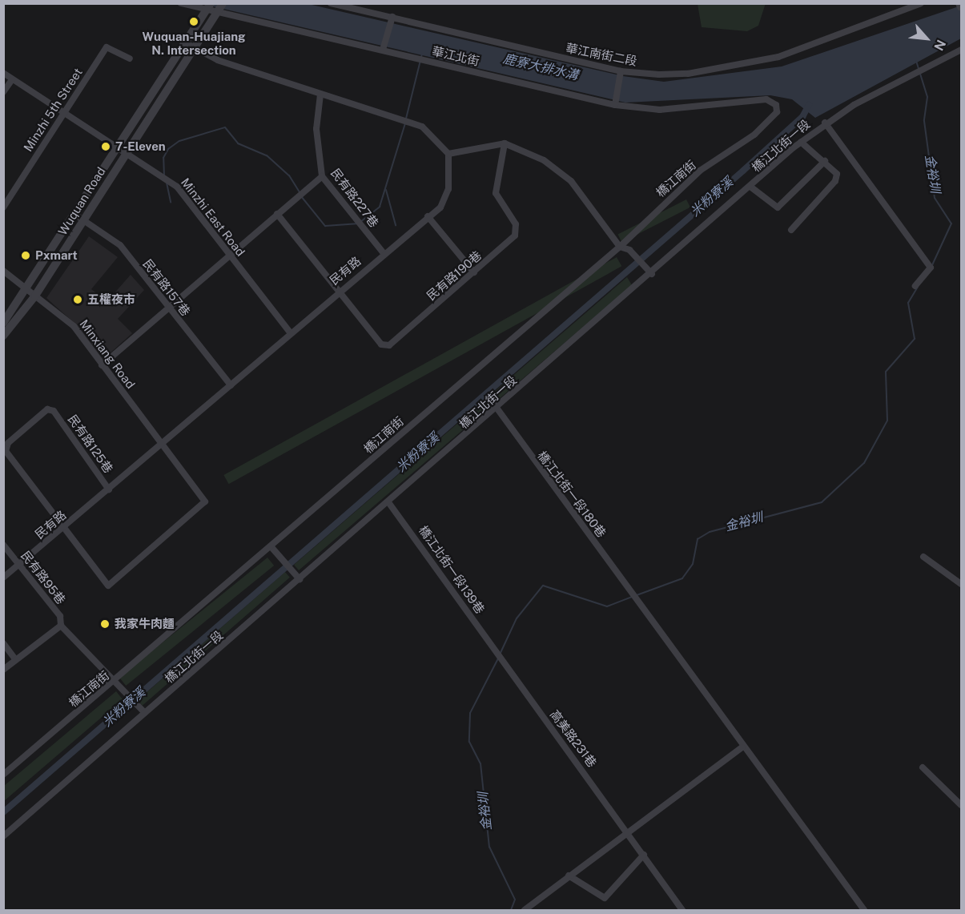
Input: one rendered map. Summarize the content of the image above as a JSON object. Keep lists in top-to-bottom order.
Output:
{
  "streets": {
    "street": [
      "華江南街二段",
      "華江北街",
      "Minzhi 5th Street",
      "橋江北街一段",
      "橋江南街",
      "民有路227巷",
      "Wuquan Road",
      "Minzhi East Road",
      "民有路",
      "民有路190巷",
      "民有路157巷",
      "Minxiang Road",
      "民有路125巷",
      "橋江北街一段180巷",
      "橋江北街一段139巷",
      "民有路95巷",
      "高美路231巷"
    ]
  },
  "crossings": [
    ["華江北街", "橋江南街"],
    ["華江北街", "Wuquan Road"],
    ["Minzhi 5th Street", "Minzhi East Road"],
    ["橋江北街一段", "橋江北街一段180巷"],
    ["橋江北街一段", "橋江北街一段139巷"],
    ["橋江北街一段", "民有路95巷"],
    ["橋江南街", "民有路95巷"],
    ["民有路227巷", "民有路"],
    ["Wuquan Road", "Minzhi East Road"],
    ["Wuquan Road", "民有路157巷"],
    ["Wuquan Road", "Minxiang Road"],
    ["Minzhi East Road", "民有路"],
    ["民有路", "民有路190巷"],
    ["民有路", "民有路157巷"],
    ["民有路", "Minxiang Road"],
    ["民有路", "民有路125巷"],
    ["民有路", "民有路95巷"],
    ["Minxiang Road", "民有路125巷"],
    ["橋江北街一段139巷", "高美路231巷"]
  ],
  "water": ["鹿寮大排水溝", "金裕圳", "米粉寮溪"],
  "places": [
    "Wuquan-Huajiang N. Intersection",
    "7-Eleven",
    "Pxmart",
    "五權夜市",
    "我家牛肉麵"
  ],
  "north": "bottom right"
}
